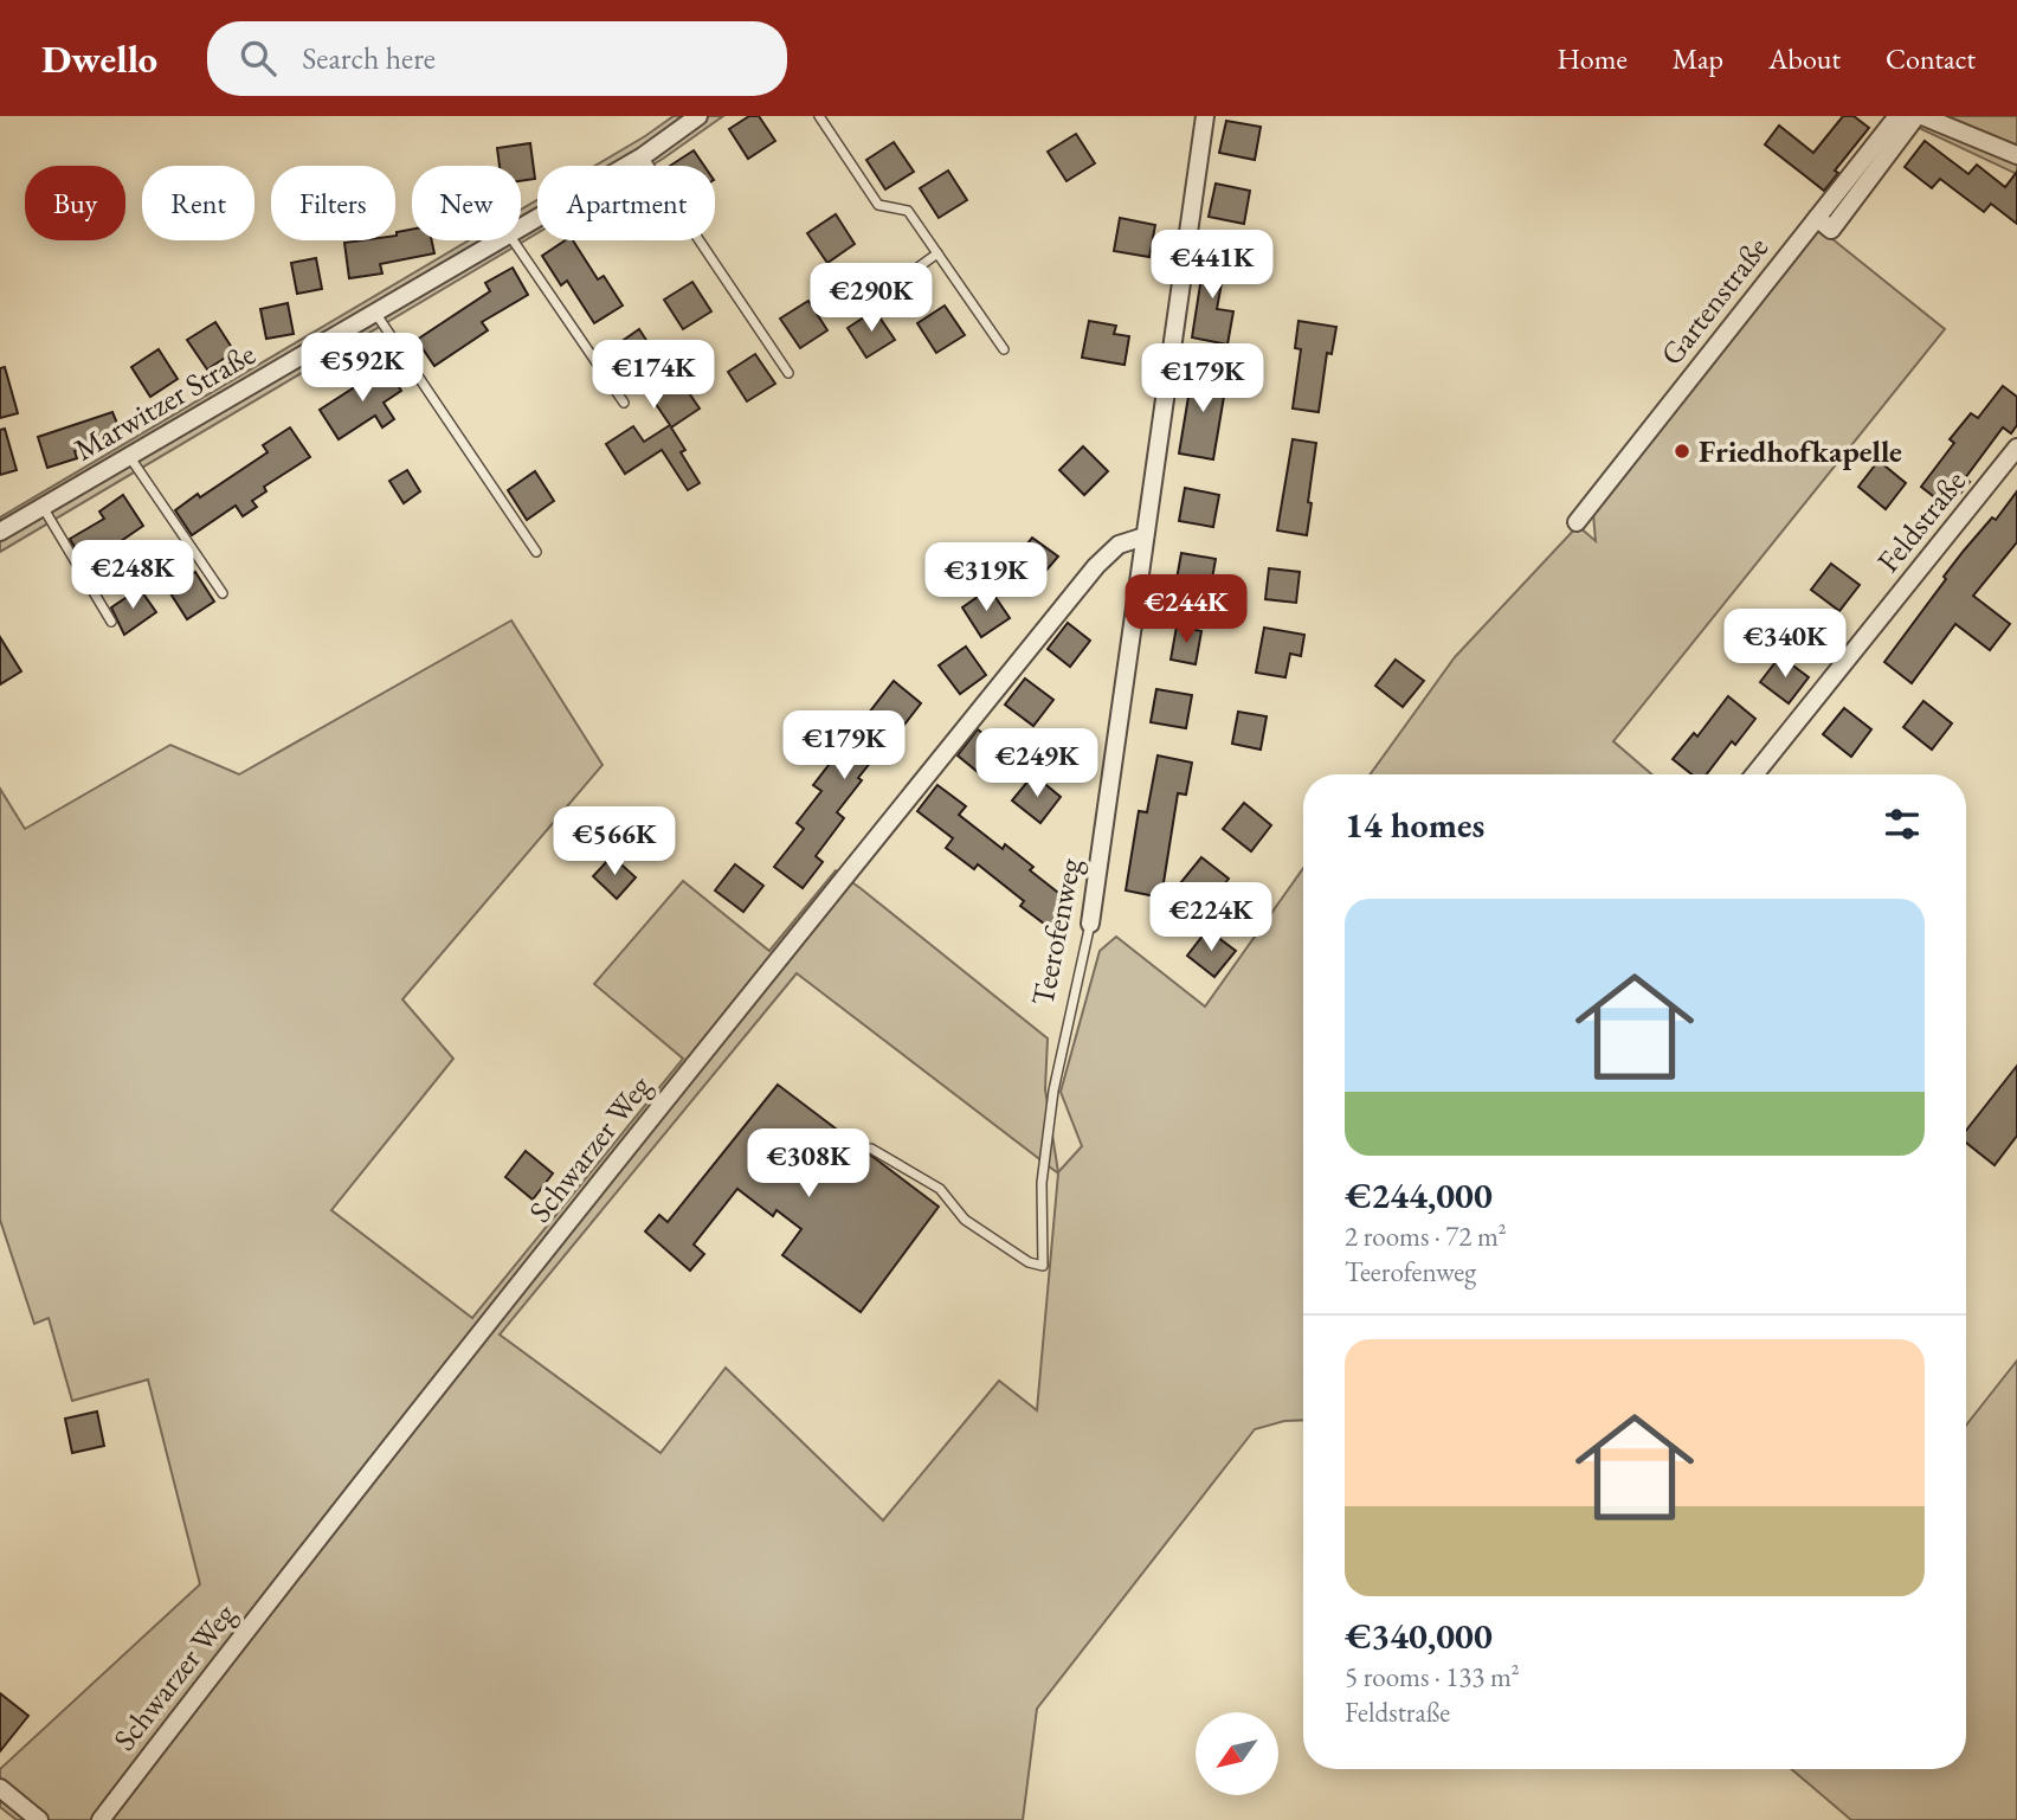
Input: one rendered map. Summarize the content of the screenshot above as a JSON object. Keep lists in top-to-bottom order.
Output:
{
  "streets": {
    "street": [
      "Gartenstraße",
      "Marwitzer Straße",
      "Feldstraße",
      "Teerofenweg",
      "Schwarzer Weg"
    ]
  },
  "crossings": [
    ["Teerofenweg", "Schwarzer Weg"]
  ],
  "places": ["Friedhofkapelle"],
  "north": "bottom left",
  "page": {
    "header": "Dwello",
    "search": "Search here",
    "nav": [
      "Home",
      "Map",
      "About",
      "Contact"
    ],
    "chip": [
      "Buy",
      "Rent",
      "Filters",
      "New",
      "Apartment"
    ],
    "price": [
      "€441K",
      "€290K",
      "€592K",
      "€174K",
      "€179K",
      "€248K",
      "€319K",
      "€244K",
      "€340K",
      "€179K",
      "€249K",
      "€566K",
      "€224K",
      "€308K"
    ],
    "heading": "14 homes",
    "list": [
      {
        "name": "€244,000",
        "note": "2 rooms · 72 m² · Teerofenweg"
      },
      {
        "name": "€340,000",
        "note": "5 rooms · 133 m² · Feldstraße"
      }
    ]
  }
}
